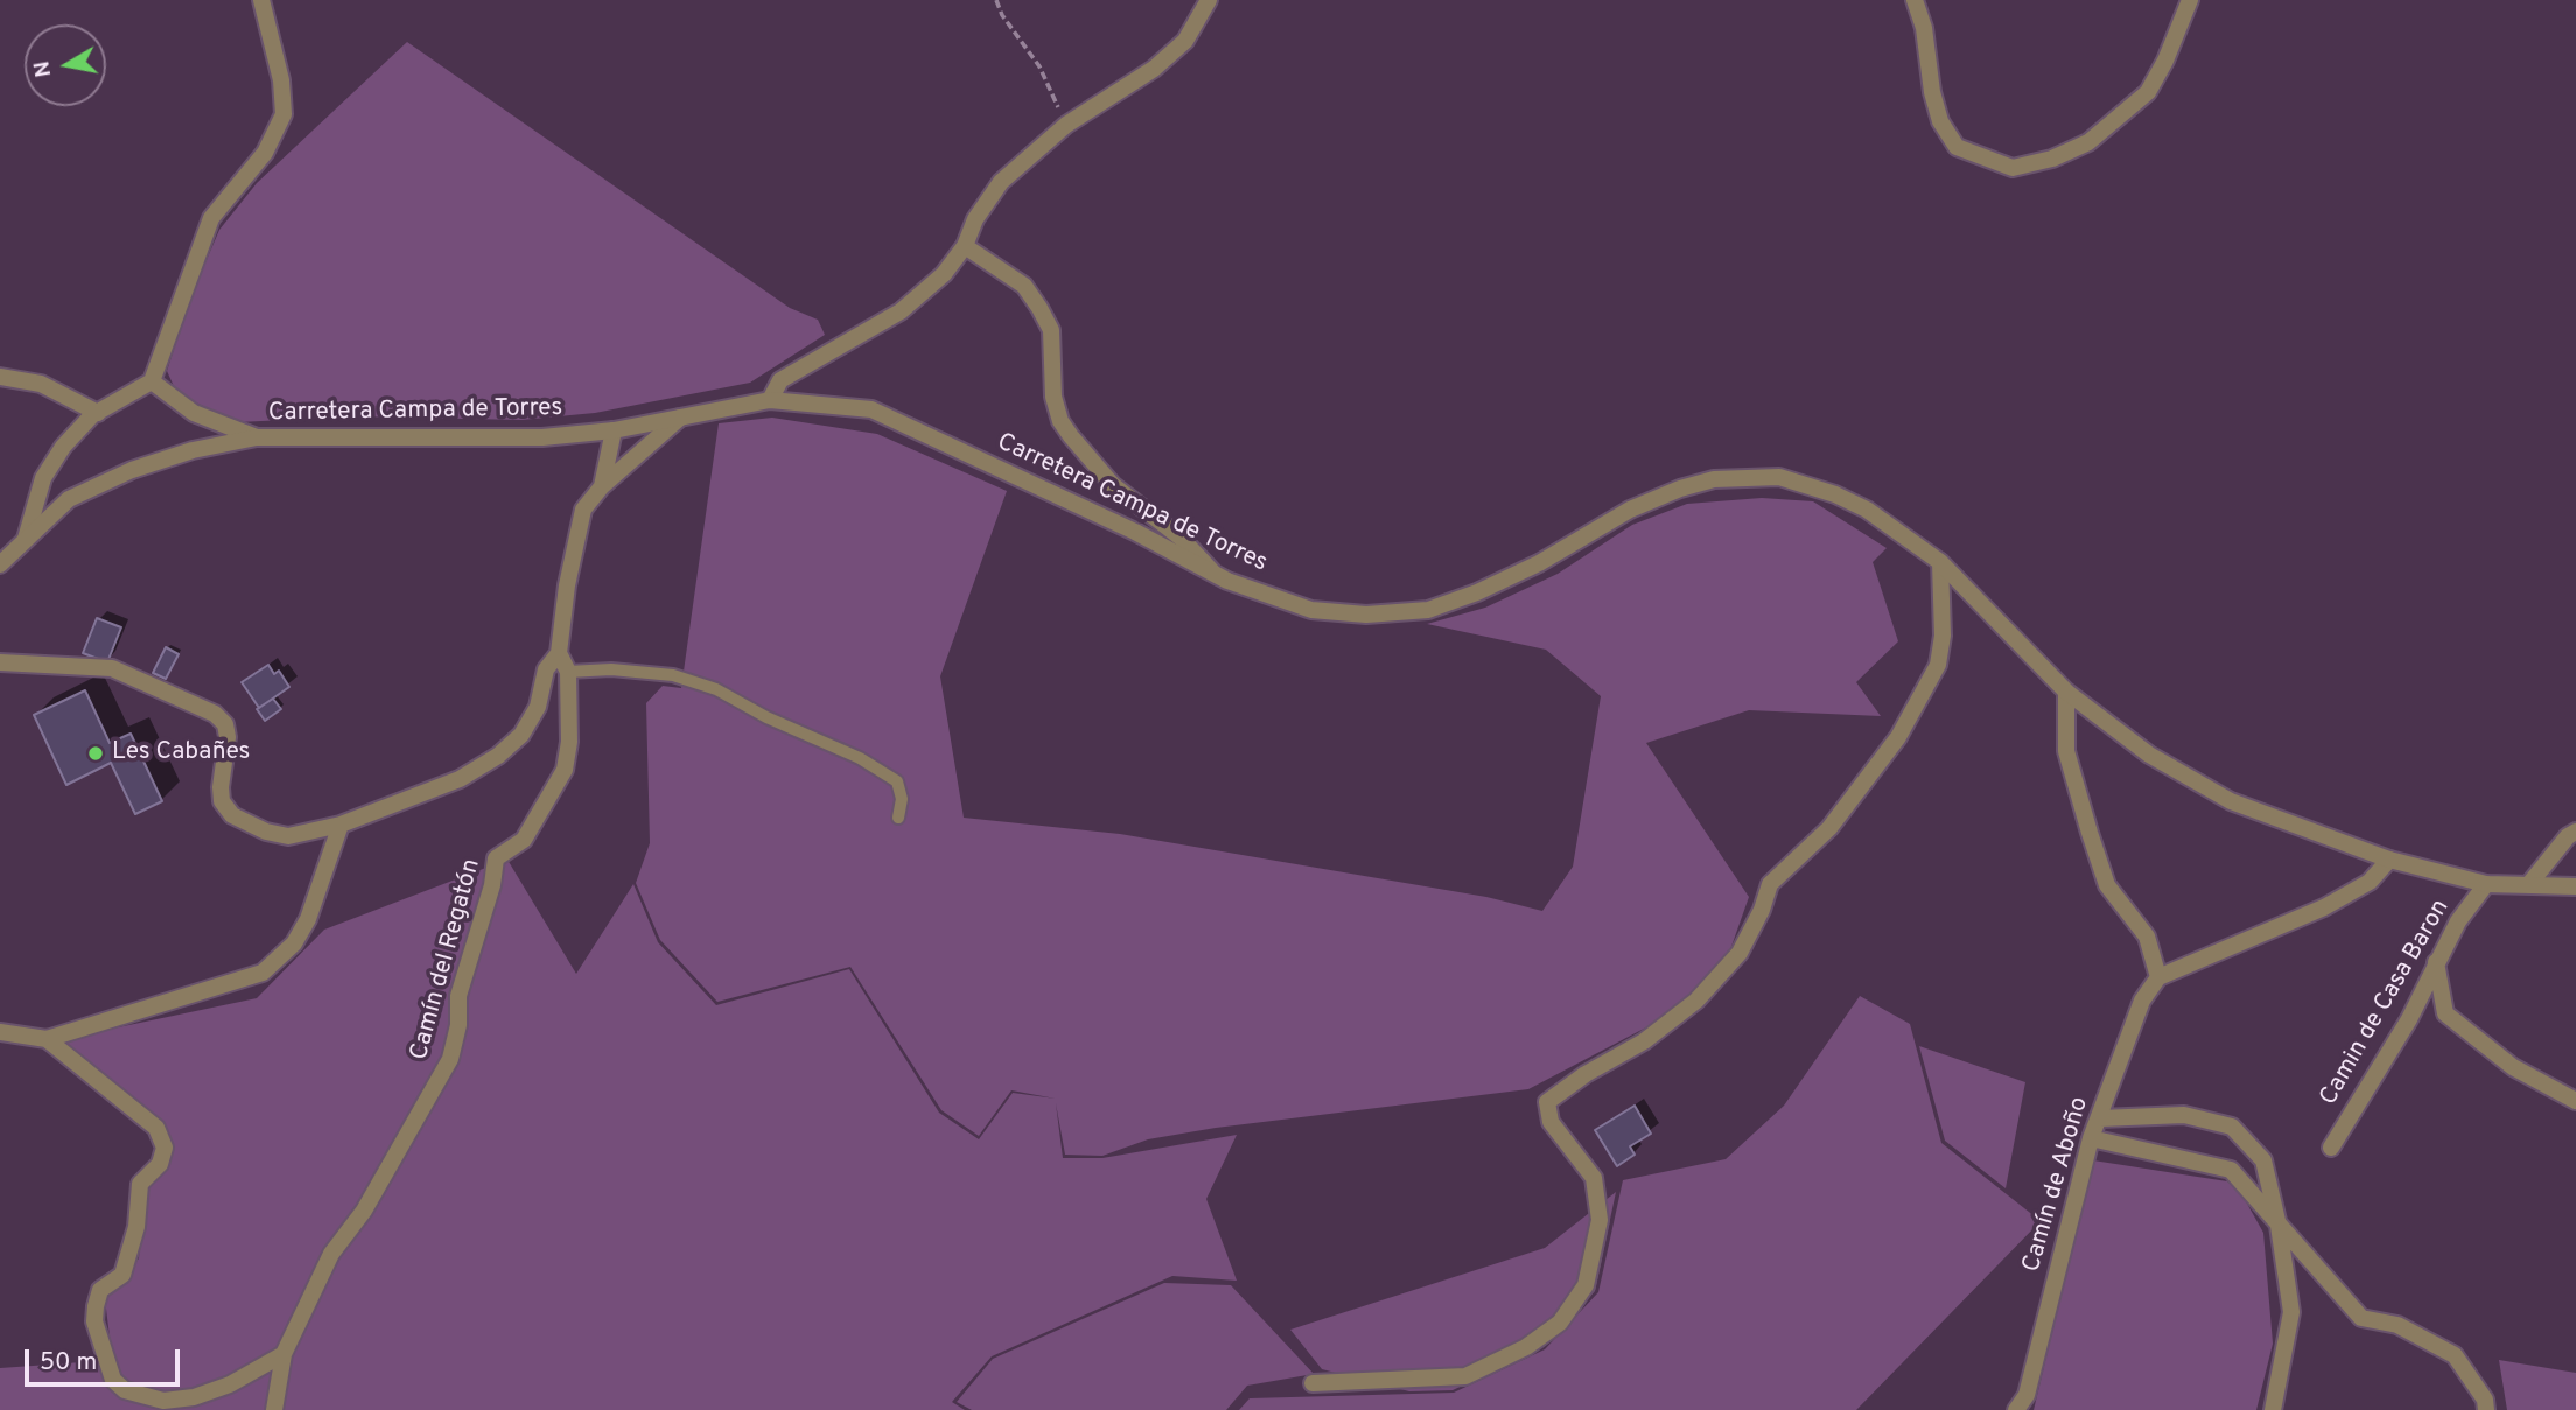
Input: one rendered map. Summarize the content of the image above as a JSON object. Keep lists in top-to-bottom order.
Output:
{
  "streets": {
    "street": [
      "Carretera Campa de Torres",
      "Camín del Regatón",
      "Camin de Casa Baron",
      "Camín de Aboño"
    ]
  },
  "crossings": [
    ["Carretera Campa de Torres", "Camin de Casa Baron"]
  ],
  "places": ["Les Cabañes"],
  "scale_bar": "50 m",
  "north": "left"
}
